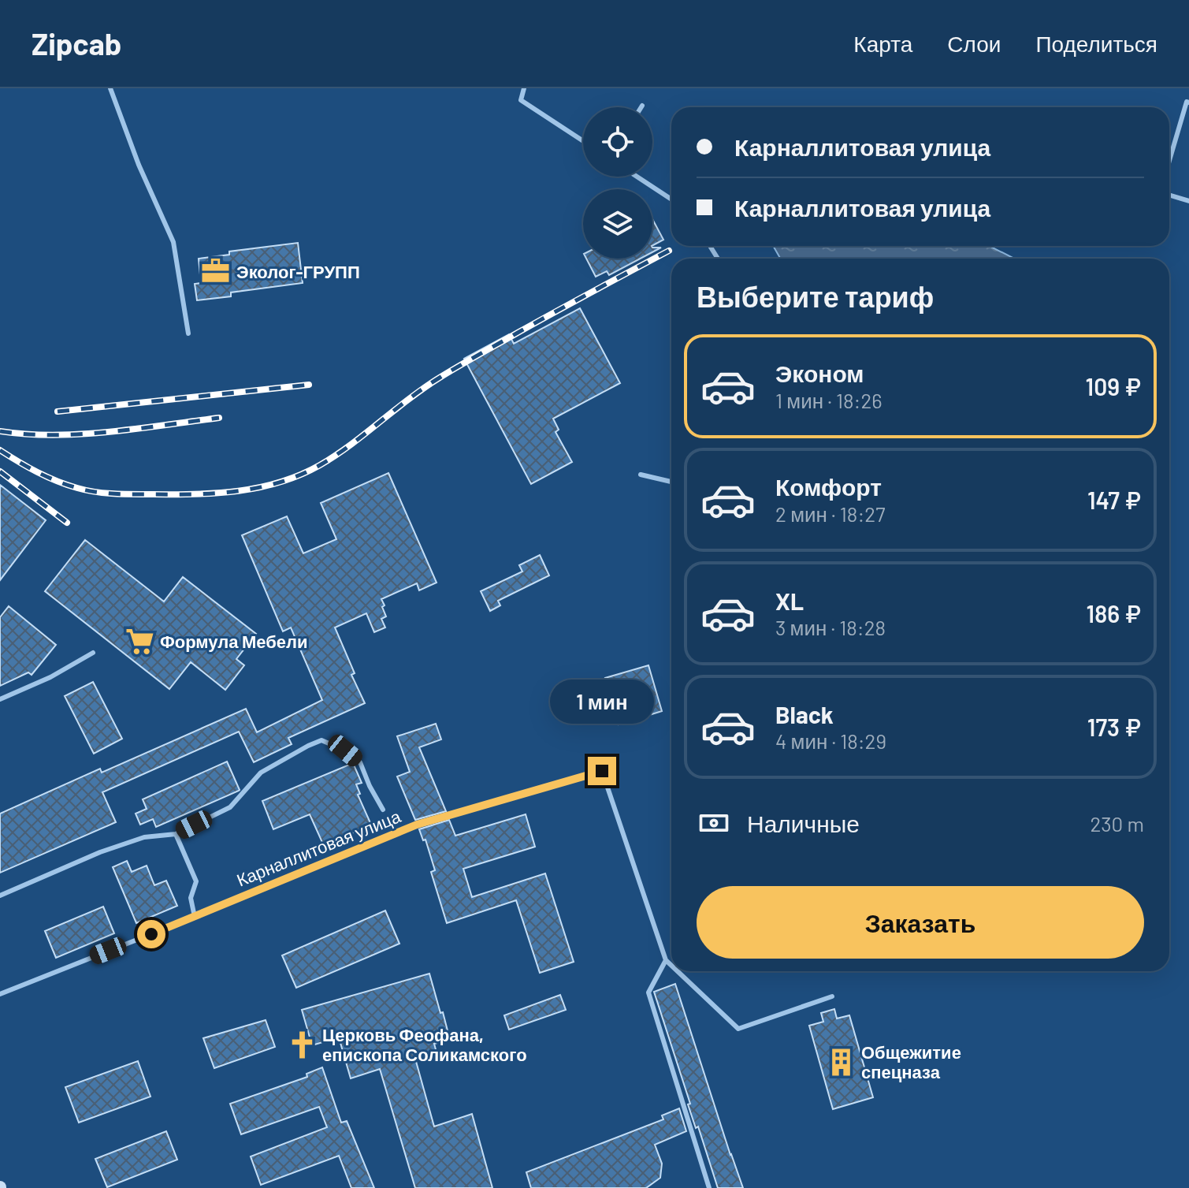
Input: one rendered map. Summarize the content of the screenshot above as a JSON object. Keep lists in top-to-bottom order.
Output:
{
  "streets": {
    "lane": ["Карналлитовая улица"]
  },
  "places": {
    "office": ["Эколог-ГРУПП"],
    "supermarket": ["Формула Мебели"],
    "church": ["Церковь Феофана, епископа Соликамского"],
    "building": ["Общежитие спецназа"]
  },
  "page": {
    "header": "Zipcab",
    "nav": ["Карта", "Слои", "Поделиться"],
    "banner": ["Карналлитовая улица", "Карналлитовая улица"],
    "heading": "Выберите тариф",
    "list": [
      {
        "name": "Эконом",
        "note": "1 мин · 18:26",
        "value": "109 ₽"
      },
      {
        "name": "Комфорт",
        "note": "2 мин · 18:27",
        "value": "147 ₽"
      },
      {
        "name": "XL",
        "note": "3 мин · 18:28",
        "value": "186 ₽"
      },
      {
        "name": "Black",
        "note": "4 мин · 18:29",
        "value": "173 ₽"
      }
    ],
    "bubble": "1 мин",
    "pay": ["Наличные", "230 m"],
    "buttons": "Заказать"
  }
}
